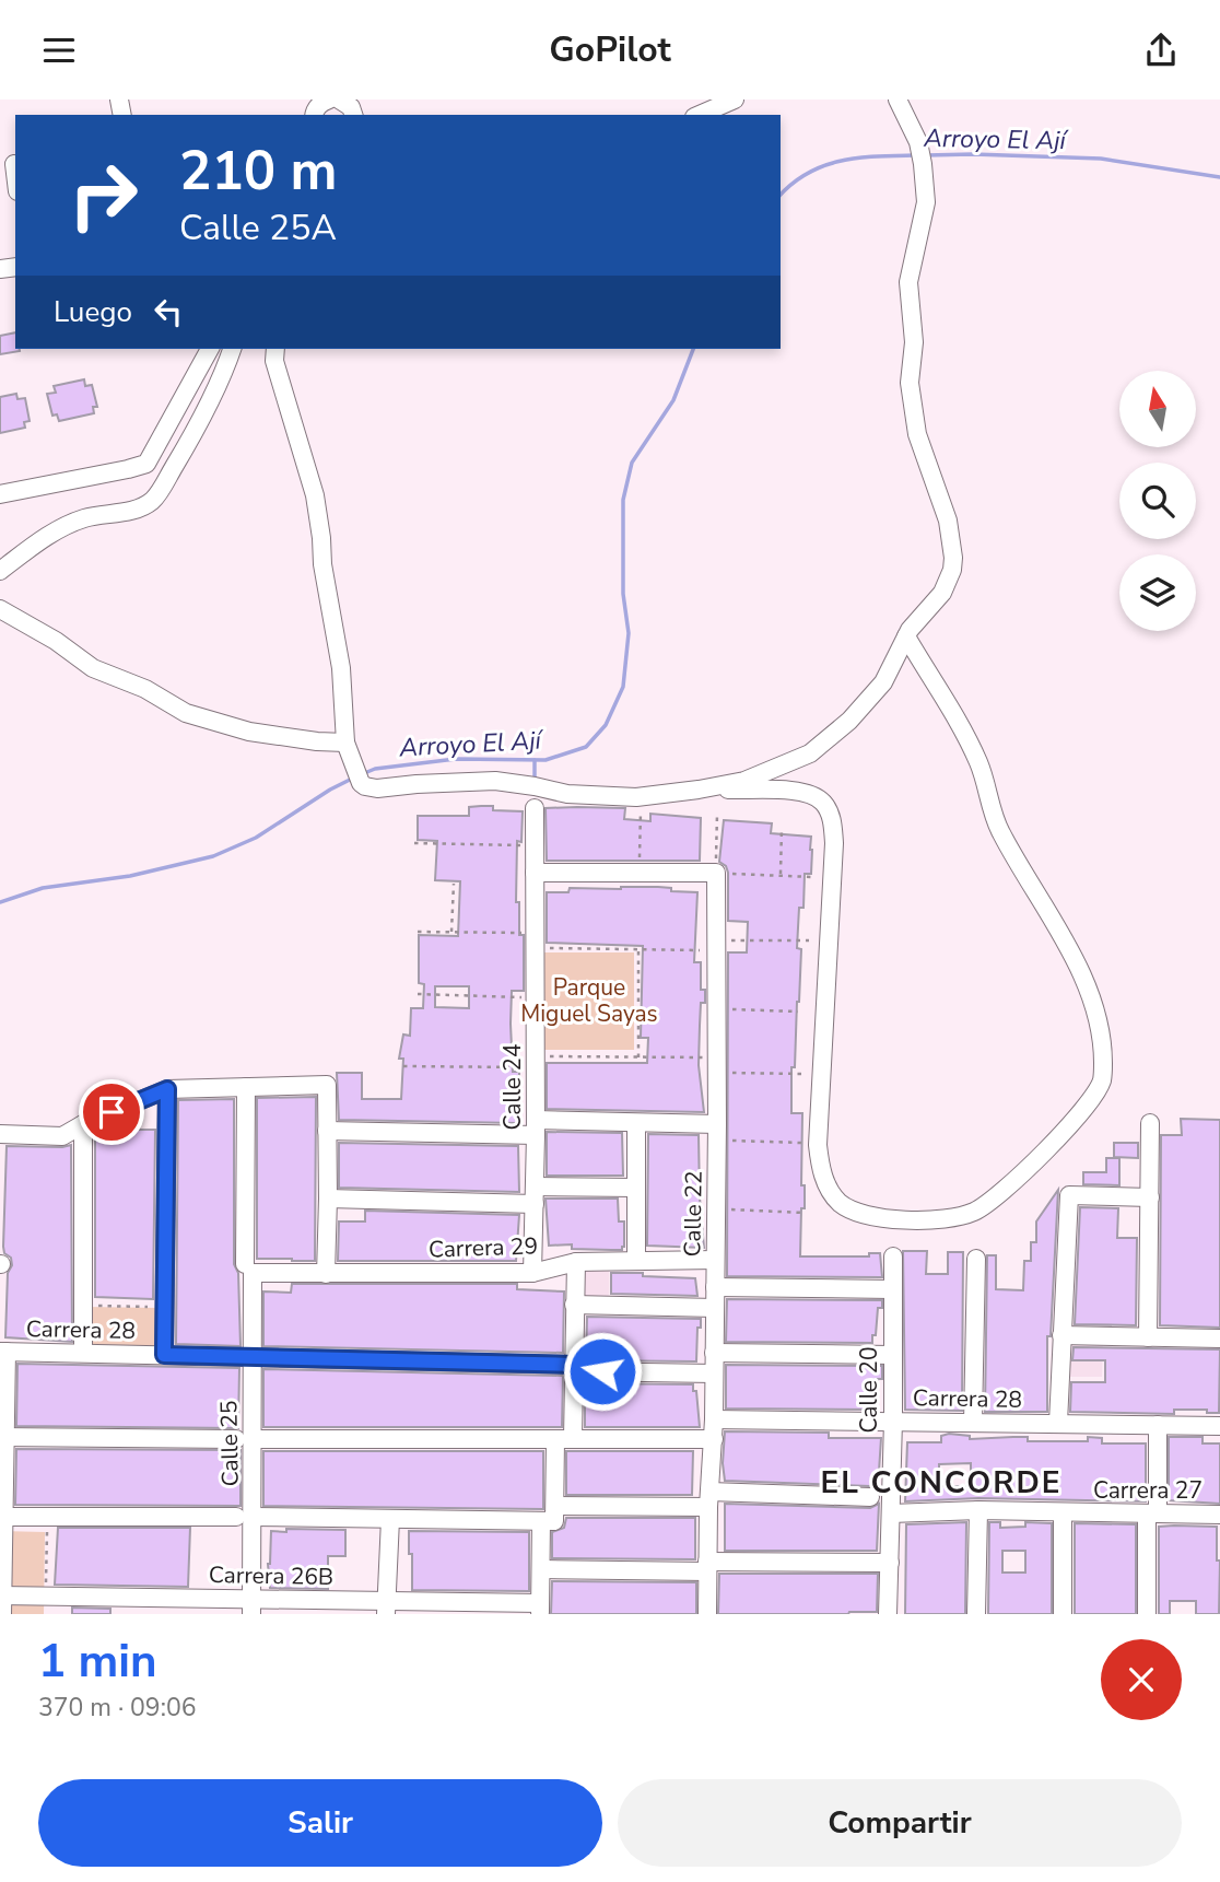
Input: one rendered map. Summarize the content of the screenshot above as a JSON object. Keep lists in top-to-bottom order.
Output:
{
  "streets": {
    "street": [
      "Calle 24",
      "Calle 22",
      "Carrera 29",
      "Carrera 28",
      "Calle 20",
      "Calle 25",
      "Carrera 27",
      "Carrera 26B"
    ]
  },
  "crossings": [
    ["Calle 24", "Carrera 29"],
    ["Calle 22", "Carrera 29"],
    ["Calle 22", "Carrera 28"],
    ["Carrera 29", "Calle 25"],
    ["Carrera 28", "Calle 20"],
    ["Carrera 28", "Calle 25"],
    ["Calle 20", "Carrera 27"],
    ["Calle 25", "Carrera 26B"]
  ],
  "districts": ["EL CONCORDE"],
  "water": ["Arroyo El Ají"],
  "parks": ["Parque Miguel Sayas"],
  "north": "top",
  "page": {
    "header": "GoPilot",
    "turn": ["210 m", "Calle 25A"],
    "then": "Luego",
    "heading": ["1 min", "370 m · 09:06"],
    "buttons": ["Salir", "Compartir"]
  }
}
